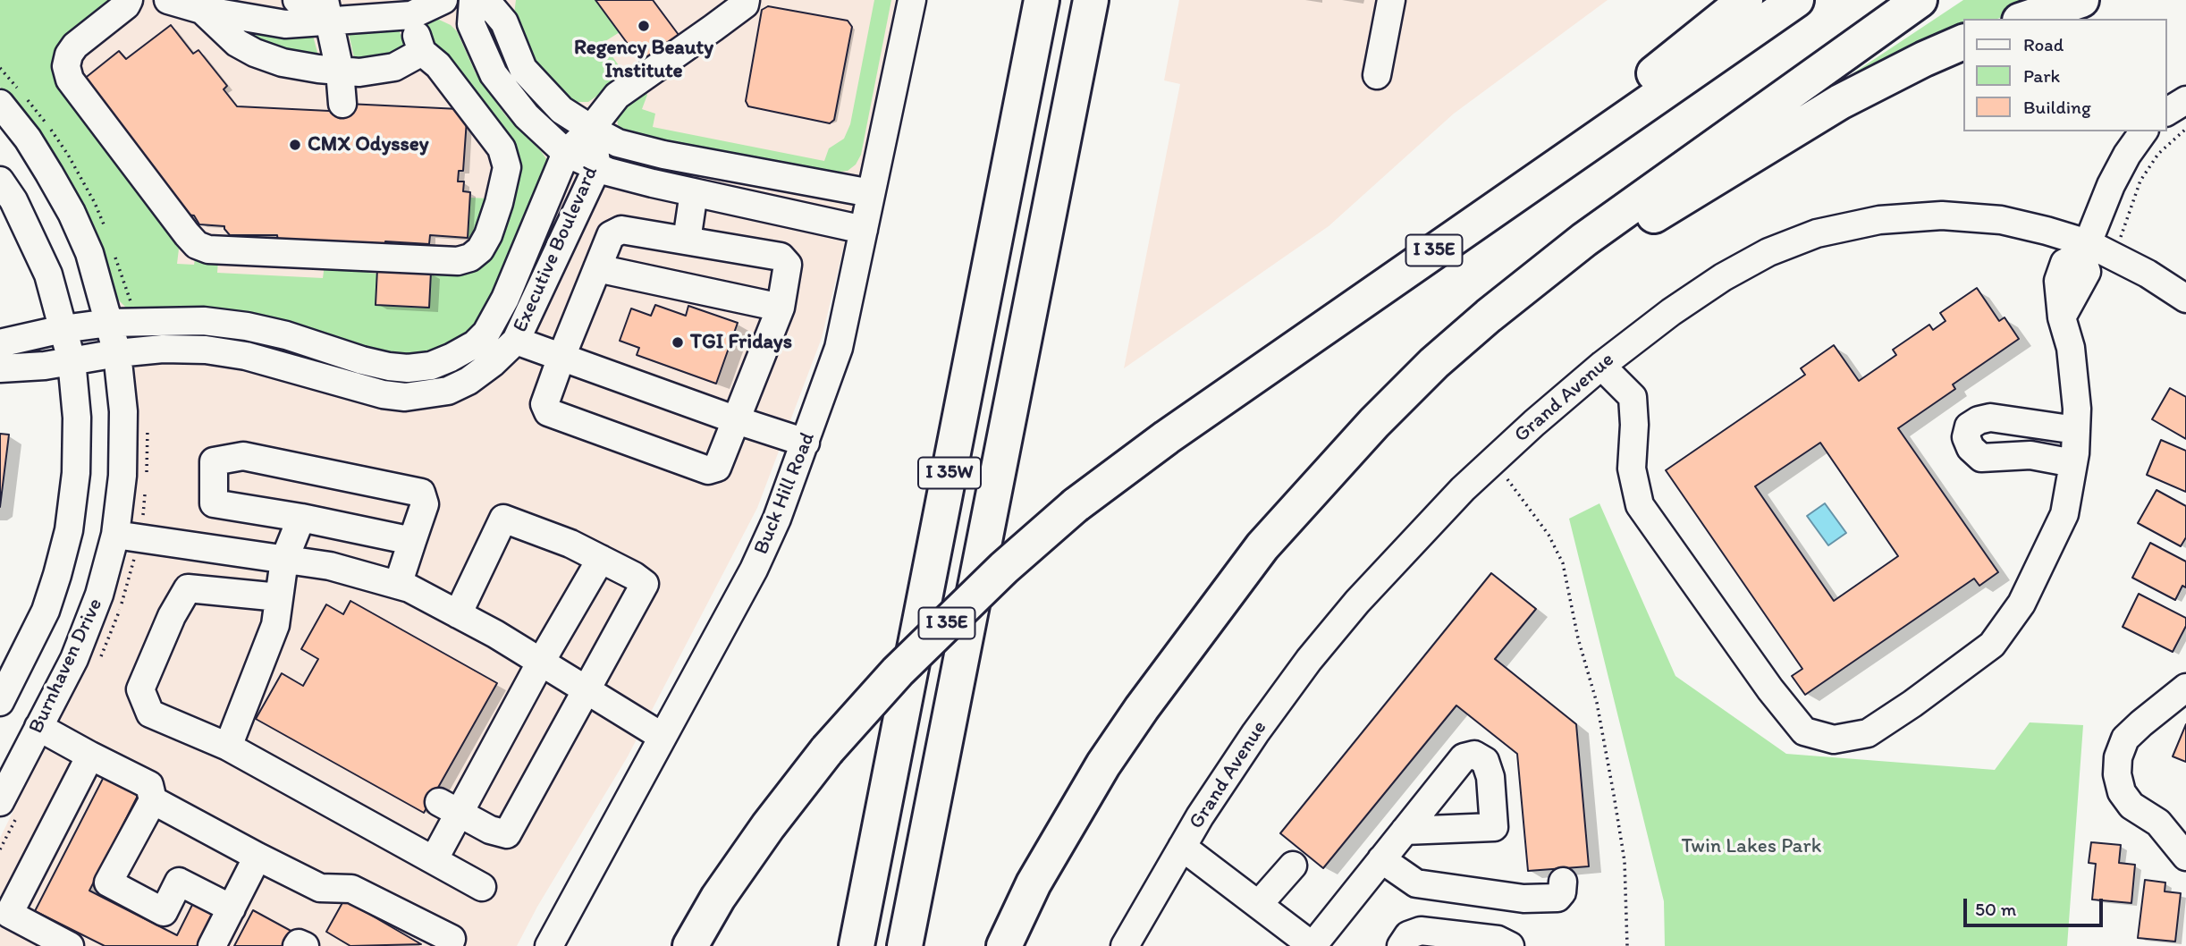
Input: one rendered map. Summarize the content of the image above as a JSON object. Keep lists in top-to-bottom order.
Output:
{
  "streets": {
    "highway": ["I 35E", "I 35W"],
    "street": [
      "Executive Boulevard",
      "Grand Avenue",
      "Buck Hill Road",
      "Burnhaven Drive"
    ]
  },
  "crossings": [
    ["Executive Boulevard", "Burnhaven Drive"]
  ],
  "parks": ["Twin Lakes Park"],
  "places": ["Regency Beauty Institute", "CMX Odyssey", "TGI Fridays"],
  "legend": ["Road", "Park", "Building"],
  "scale_bar": "50 m"
}
